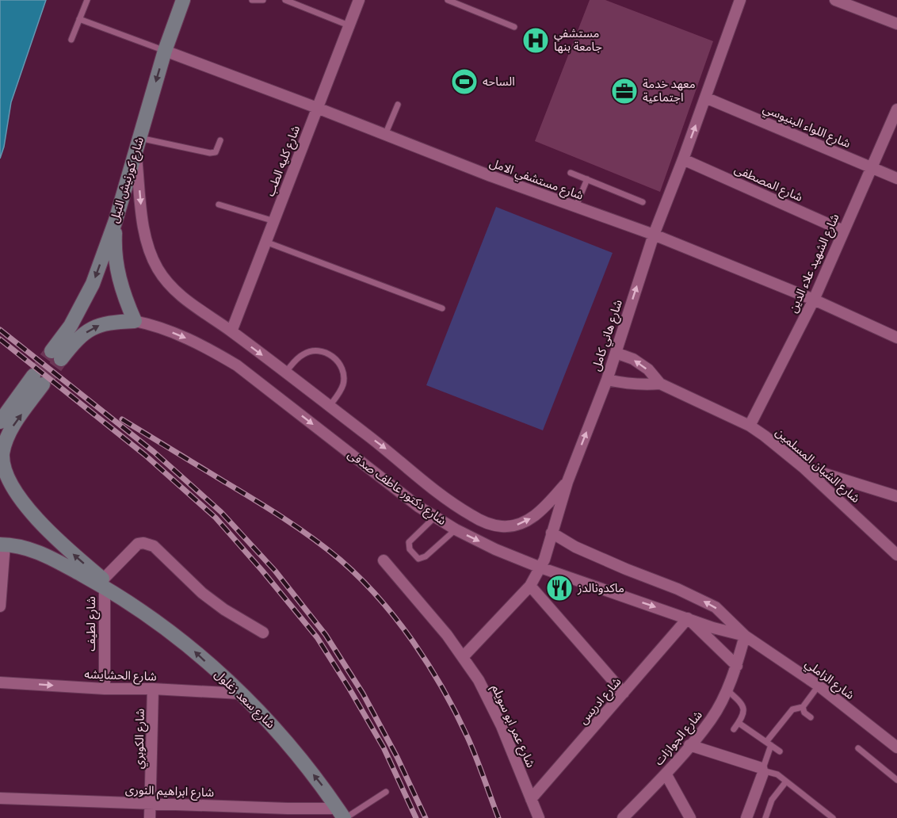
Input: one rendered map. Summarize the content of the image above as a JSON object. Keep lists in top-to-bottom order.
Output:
{
  "streets": {
    "main road": ["شارع كورنيش النيل", "شارع دكتور عاطف صدقى", "شارع سعد زغلول"],
    "street": [
      "شارع اللواء البنيوسي",
      "شارع كليه الطب",
      "شارع مستشفي الامل",
      "شارع المصطفى",
      "شارع الشهيد علاء الدين",
      "شارع هاني كامل",
      "شارع الشبان المسلمين",
      "شارع لطيف",
      "شارع الحشايشه",
      "شارع الزاملي",
      "شارع ادريس",
      "شارع عمر ابو سويلم",
      "شارع الجوازات",
      "شارع الكوبري",
      "شارع ابراهيم النورى"
    ]
  },
  "crossings": [
    ["شارع اللواء البنيوسي", "شارع الشهيد علاء الدين"],
    ["شارع اللواء البنيوسي", "شارع هاني كامل"],
    ["شارع كليه الطب", "شارع مستشفي الامل"],
    ["شارع كليه الطب", "شارع دكتور عاطف صدقى"],
    ["شارع مستشفي الامل", "شارع كورنيش النيل"],
    ["شارع مستشفي الامل", "شارع الشهيد علاء الدين"],
    ["شارع مستشفي الامل", "شارع هاني كامل"],
    ["شارع كورنيش النيل", "شارع دكتور عاطف صدقى"],
    ["شارع المصطفى", "شارع الشهيد علاء الدين"],
    ["شارع المصطفى", "شارع هاني كامل"],
    ["شارع الشهيد علاء الدين", "شارع الشبان المسلمين"],
    ["شارع هاني كامل", "شارع الشبان المسلمين"],
    ["شارع هاني كامل", "شارع دكتور عاطف صدقى"],
    ["شارع هاني كامل", "شارع عمر ابو سويلم"],
    ["شارع دكتور عاطف صدقى", "شارع الزاملي"],
    ["شارع دكتور عاطف صدقى", "شارع ادريس"],
    ["شارع دكتور عاطف صدقى", "شارع الجوازات"],
    ["شارع لطيف", "شارع الحشايشه"],
    ["شارع لطيف", "شارع سعد زغلول"],
    ["شارع الحشايشه", "شارع سعد زغلول"],
    ["شارع الحشايشه", "شارع الكوبري"],
    ["شارع الزاملي", "شارع الجوازات"],
    ["شارع سعد زغلول", "شارع ابراهيم النورى"],
    ["شارع ادريس", "شارع عمر ابو سويلم"],
    ["شارع الكوبري", "شارع ابراهيم النورى"]
  ],
  "one_way": [
    "شارع كورنيش النيل",
    "شارع هاني كامل",
    "شارع دكتور عاطف صدقى",
    "شارع الحشايشه",
    "شارع سعد زغلول"
  ],
  "places": {
    "hospital": ["مستشفي جامعة بنها"],
    "sports": ["الساحه"],
    "office": ["معهد خدمة اجتماعية"],
    "restaurant": ["ماكدونالدز"]
  }
}
